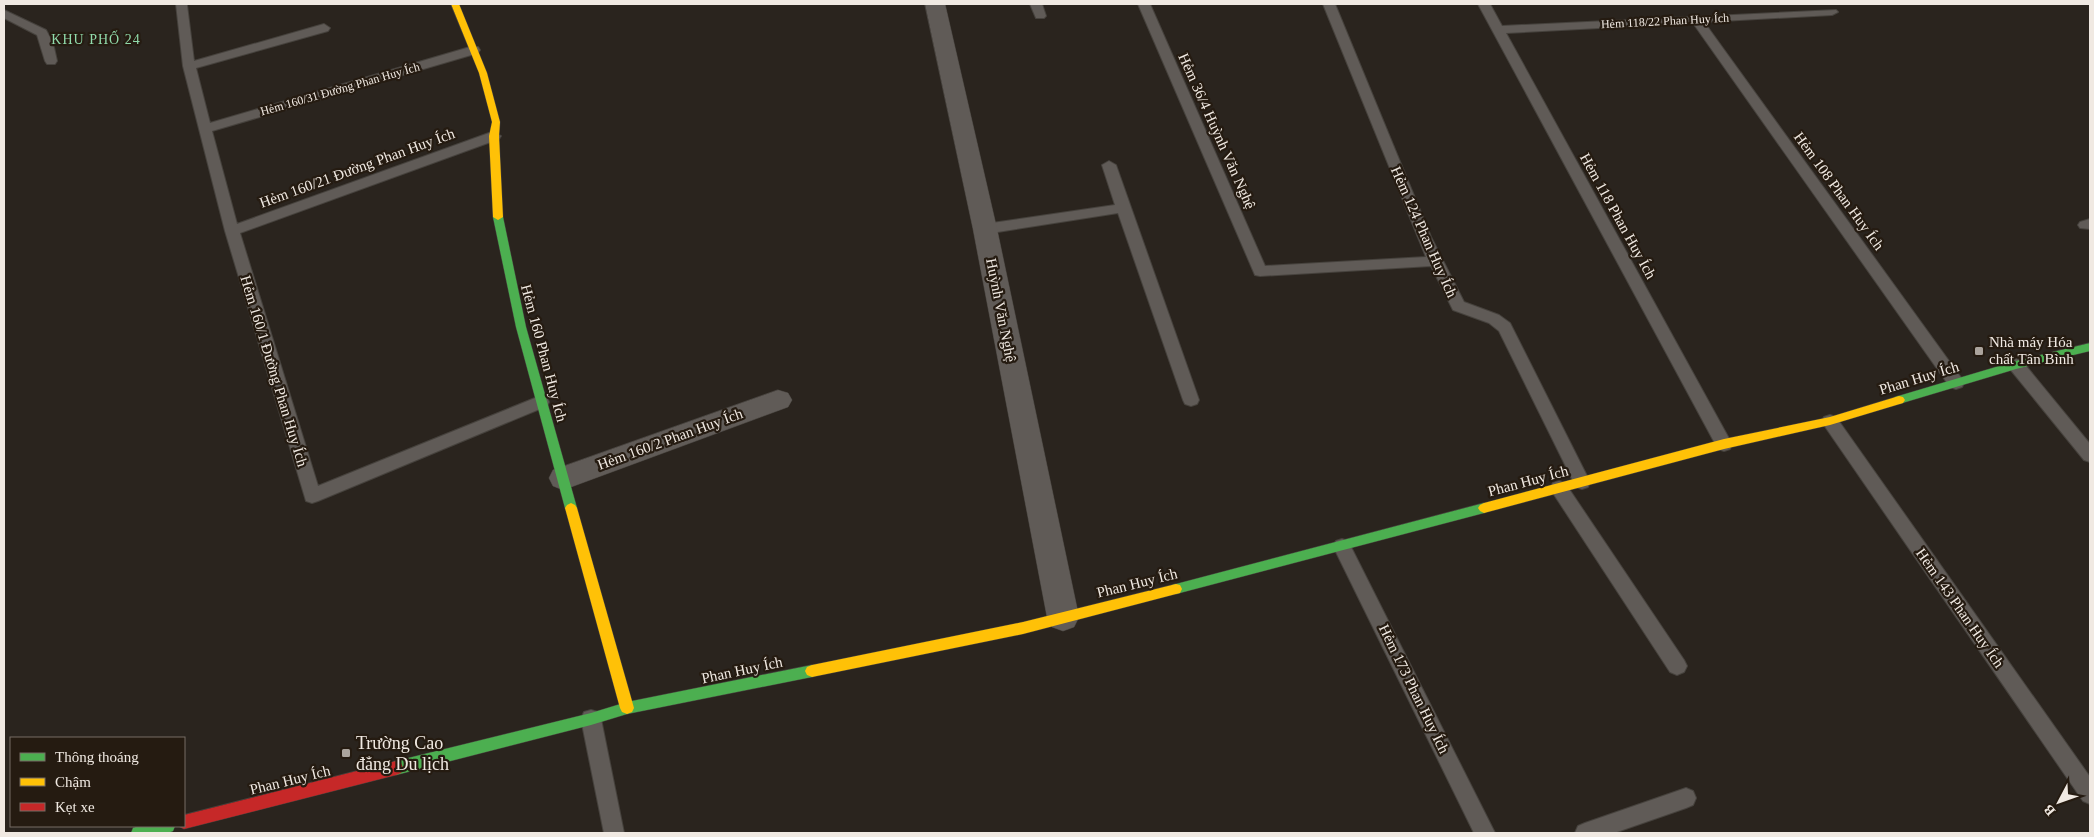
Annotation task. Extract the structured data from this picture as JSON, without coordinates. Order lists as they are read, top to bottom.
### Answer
{
  "streets": {
    "main road": ["Hẻm 160 Phan Huy Ích", "Phan Huy Ích"],
    "street": ["Huỳnh Văn Nghệ", "Hẻm 160/2 Phan Huy Ích"],
    "lane": [
      "Hẻm 118/22 Phan Huy Ích",
      "Hẻm 160/31 Đường Phan Huy Ích",
      "Hẻm 36/4 Huỳnh Văn Nghệ",
      "Hẻm 160/21 Đường Phan Huy Ích",
      "Hẻm 108 Phan Huy Ích",
      "Hẻm 118 Phan Huy Ích",
      "Hẻm 124 Phan Huy Ích",
      "Hẻm 160/1 Đường Phan Huy Ích",
      "Hẻm 143 Phan Huy Ích",
      "Hẻm 173 Phan Huy Ích"
    ]
  },
  "crossings": [
    ["Hẻm 118/22 Phan Huy Ích", "Hẻm 108 Phan Huy Ích"],
    ["Hẻm 118/22 Phan Huy Ích", "Hẻm 118 Phan Huy Ích"],
    ["Hẻm 160/31 Đường Phan Huy Ích", "Hẻm 160 Phan Huy Ích"],
    ["Hẻm 160/31 Đường Phan Huy Ích", "Hẻm 160/1 Đường Phan Huy Ích"],
    ["Hẻm 160/21 Đường Phan Huy Ích", "Hẻm 160 Phan Huy Ích"],
    ["Hẻm 160/21 Đường Phan Huy Ích", "Hẻm 160/1 Đường Phan Huy Ích"],
    ["Hẻm 108 Phan Huy Ích", "Phan Huy Ích"],
    ["Hẻm 118 Phan Huy Ích", "Phan Huy Ích"],
    ["Hẻm 124 Phan Huy Ích", "Phan Huy Ích"],
    ["Huỳnh Văn Nghệ", "Phan Huy Ích"],
    ["Hẻm 160 Phan Huy Ích", "Hẻm 160/1 Đường Phan Huy Ích"],
    ["Hẻm 160 Phan Huy Ích", "Phan Huy Ích"],
    ["Hẻm 160 Phan Huy Ích", "Hẻm 160/2 Phan Huy Ích"],
    ["Phan Huy Ích", "Hẻm 143 Phan Huy Ích"],
    ["Phan Huy Ích", "Hẻm 173 Phan Huy Ích"]
  ],
  "districts": ["KHU PHỐ 24"],
  "places": {
    "transit": ["Nhà máy Hóa chất Tân Bình", "Trường Cao đẳng Du lịch"]
  },
  "legend": ["Thông thoáng", "Chậm", "Kẹt xe"],
  "north": "bottom left"
}
